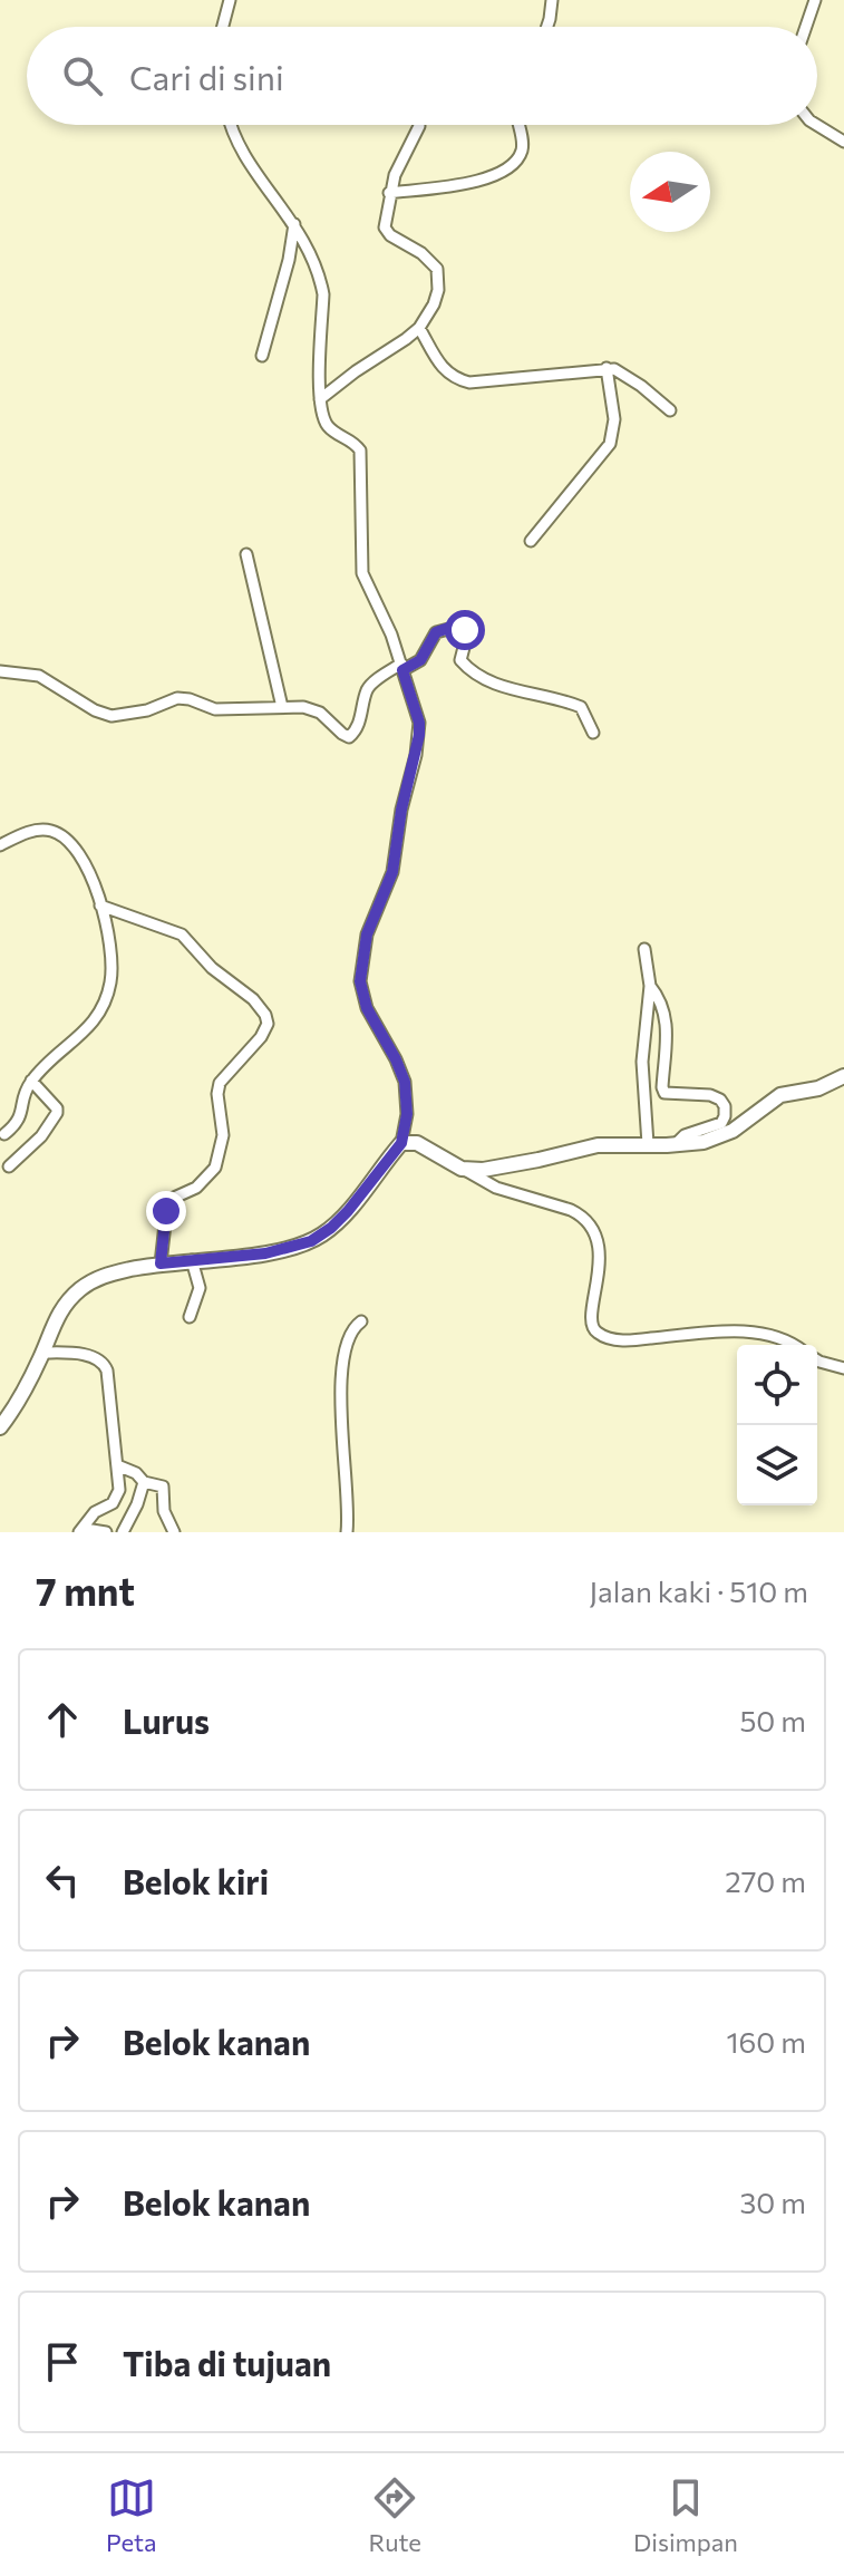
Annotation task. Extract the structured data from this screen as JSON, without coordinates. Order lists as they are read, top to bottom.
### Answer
{
  "north": "left",
  "page": {
    "search": "Cari di sini",
    "heading": ["7 mnt", "Jalan kaki · 510 m"],
    "list": [
      ["Lurus", "50 m"],
      ["Belok kiri", "270 m"],
      ["Belok kanan", "160 m"],
      ["Belok kanan", "30 m"],
      "Tiba di tujuan"
    ],
    "nav": ["Peta", "Rute", "Disimpan"]
  }
}
